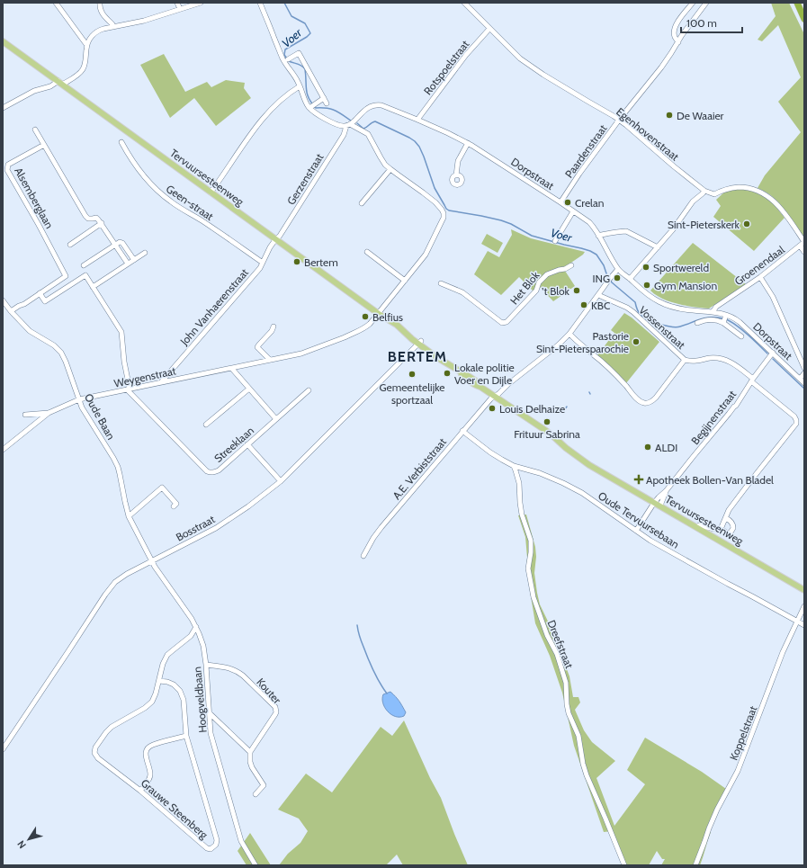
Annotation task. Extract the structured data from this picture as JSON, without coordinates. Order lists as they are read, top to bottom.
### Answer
{
  "streets": {
    "main road": ["Tervuursesteenweg"],
    "street": [
      "Rotspoelstraat",
      "Egenhovenstraat",
      "Paardenstraat",
      "Dorpstraat",
      "Gerzenstraat",
      "Alsemberglaan",
      "Geen-straat",
      "Groenendaal",
      "Het Blok",
      "John Vanhaerenstraat",
      "Vossenstraat",
      "Weygenstraat",
      "Oude Baan",
      "Begijnenstraat",
      "Streeklaan",
      "A.E. Verbiststraat",
      "Oude Tervuursebaan",
      "Bosstraat",
      "Dreefstraat",
      "Kouter",
      "Hoogveldbaan",
      "Koppelstraat",
      "Grauwe Steenberg"
    ]
  },
  "crossings": [
    ["Rotspoelstraat", "Egenhovenstraat"],
    ["Rotspoelstraat", "Dorpstraat"],
    ["Egenhovenstraat", "Paardenstraat"],
    ["Paardenstraat", "Dorpstraat"],
    ["Dorpstraat", "Gerzenstraat"],
    ["Dorpstraat", "Groenendaal"],
    ["Dorpstraat", "Begijnenstraat"],
    ["Dorpstraat", "A.E. Verbiststraat"],
    ["Tervuursesteenweg", "Gerzenstraat"],
    ["Tervuursesteenweg", "John Vanhaerenstraat"],
    ["Tervuursesteenweg", "Weygenstraat"],
    ["Tervuursesteenweg", "Begijnenstraat"],
    ["Tervuursesteenweg", "A.E. Verbiststraat"],
    ["Tervuursesteenweg", "Bosstraat"],
    ["Gerzenstraat", "John Vanhaerenstraat"],
    ["Geen-straat", "John Vanhaerenstraat"],
    ["John Vanhaerenstraat", "Weygenstraat"],
    ["Vossenstraat", "Begijnenstraat"],
    ["Vossenstraat", "A.E. Verbiststraat"],
    ["Weygenstraat", "Oude Baan"],
    ["Weygenstraat", "Streeklaan"],
    ["Oude Baan", "Bosstraat"],
    ["Oude Baan", "Hoogveldbaan"],
    ["Begijnenstraat", "Oude Tervuursebaan"],
    ["A.E. Verbiststraat", "Oude Tervuursebaan"],
    ["Oude Tervuursebaan", "Dreefstraat"],
    ["Oude Tervuursebaan", "Koppelstraat"],
    ["Bosstraat", "Hoogveldbaan"],
    ["Kouter", "Hoogveldbaan"],
    ["Hoogveldbaan", "Grauwe Steenberg"]
  ],
  "districts": ["BERTEM"],
  "water": ["Voer"],
  "places": {
    "other": [
      "De Waaier",
      "Crelan",
      "Sint-Pieterskerk",
      "Bertem",
      "Sportwereld",
      "ING",
      "Gym Mansion",
      "'t Blok",
      "KBC",
      "Belfius",
      "Pastorie Sint-Pietersparochie",
      "Lokale politie Voer en Dijle",
      "Gemeentelijke sportzaal",
      "Louis Delhaize",
      "Frituur Sabrina",
      "ALDI"
    ],
    "health": ["Apotheek Bollen-Van Bladel"]
  },
  "scale_bar": "100 m",
  "north": "bottom left"
}
